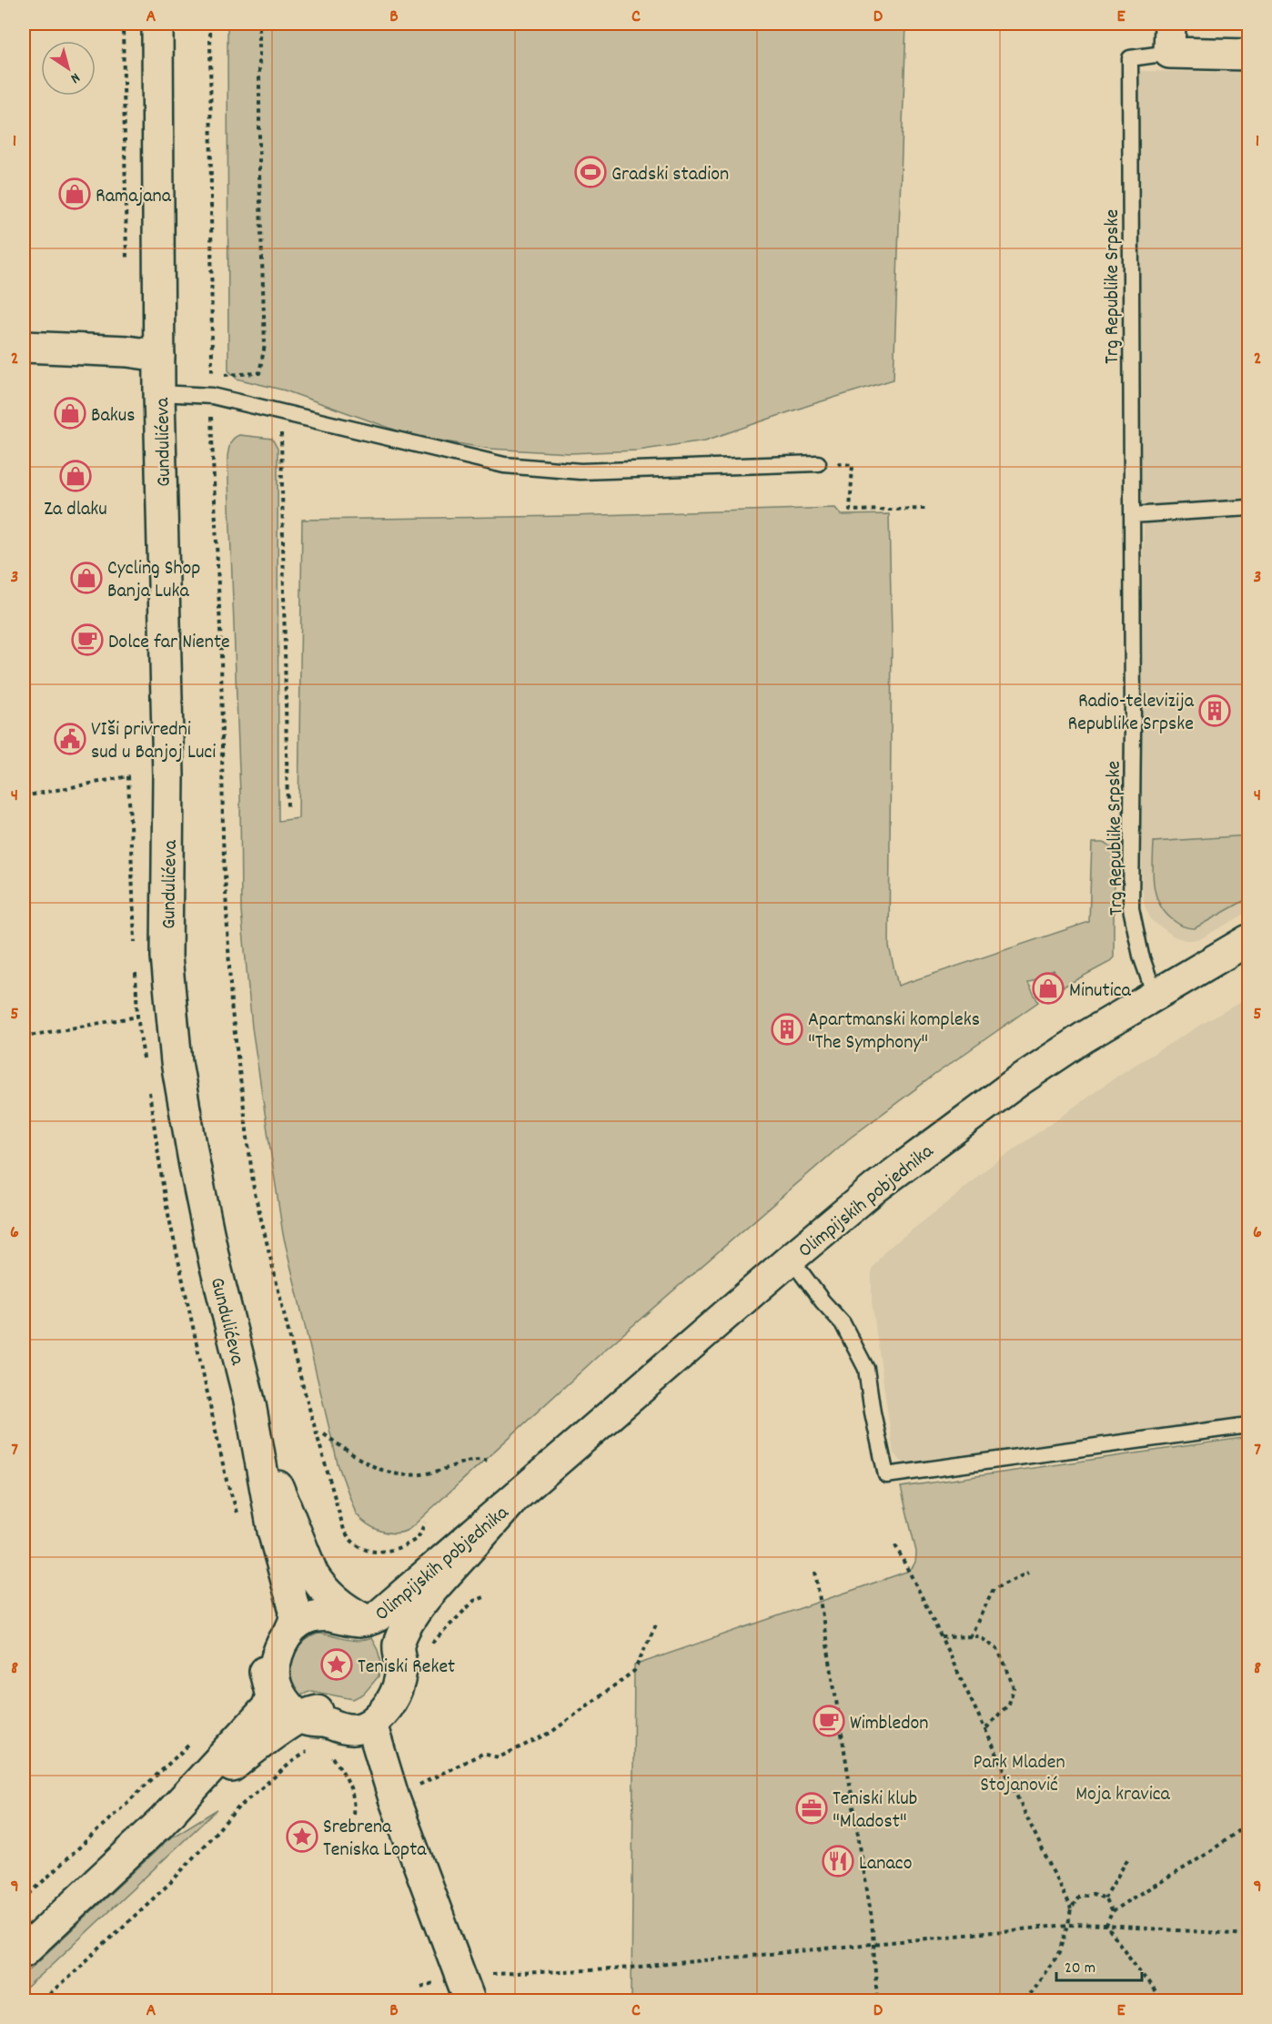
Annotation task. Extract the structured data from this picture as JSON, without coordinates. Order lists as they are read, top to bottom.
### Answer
{
  "streets": {
    "street": ["Gundulićeva", "Olimpijskih pobjednika"],
    "lane": ["Trg Republike Srpske"]
  },
  "crossings": [
    ["Trg Republike Srpske", "Olimpijskih pobjednika"],
    ["Gundulićeva", "Olimpijskih pobjednika"]
  ],
  "parks": ["Park Mladen Stojanović", "Moja kravica"],
  "places": {
    "sports": ["Gradski stadion"],
    "shop": [
      "Ramajana",
      "Bakus",
      "Za dlaku",
      "Cycling Shop Banja Luka",
      "Minutica"
    ],
    "cafe": ["Dolce far Niente", "Wimbledon"],
    "building": ["Radio-televizija Republike Srpske", "Apartmanski kompleks \"The Symphony\""],
    "public building": ["VIši privredni sud u Banjoj Luci"],
    "place": ["Teniski Reket", "Srebrena Teniska Lopta"],
    "office": ["Teniski klub \"Mladost\""],
    "restaurant": ["Lanaco"]
  },
  "scale_bar": "20 m",
  "north": "bottom right",
  "grid": {
    "columns": [
      "A",
      "B",
      "C",
      "D",
      "E"
    ],
    "rows": [
      "1",
      "2",
      "3",
      "4",
      "5",
      "6",
      "7",
      "8",
      "9"
    ]
  }
}
